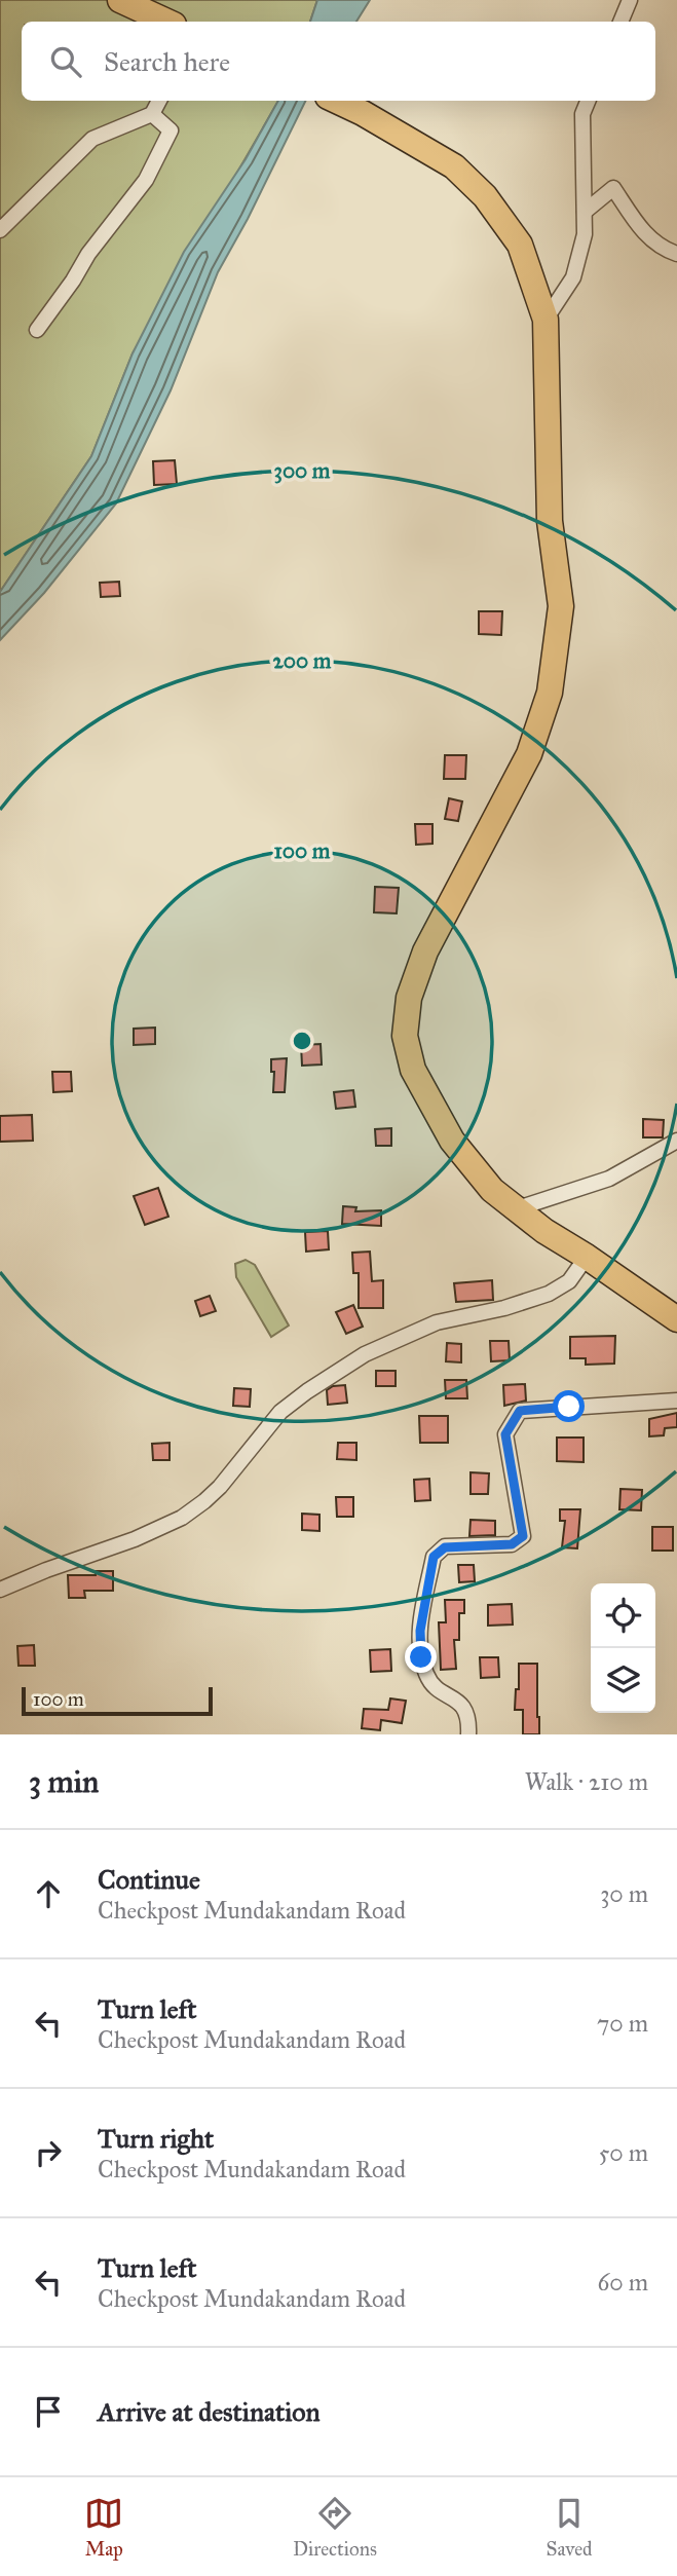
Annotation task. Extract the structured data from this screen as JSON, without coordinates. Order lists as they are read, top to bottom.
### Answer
{
  "scale_bar": "100 m",
  "page": {
    "search": "Search here",
    "scale": "100 m",
    "heading": ["3 min", "Walk · 210 m"],
    "list": [
      ["Continue", "Checkpost Mundakandam Road", "30 m"],
      ["Turn left", "Checkpost Mundakandam Road", "70 m"],
      ["Turn right", "Checkpost Mundakandam Road", "50 m"],
      ["Turn left", "Checkpost Mundakandam Road", "60 m"],
      "Arrive at destination"
    ],
    "nav": ["Map", "Directions", "Saved"]
  },
  "rings": ["300 m", "200 m", "100 m"]
}
